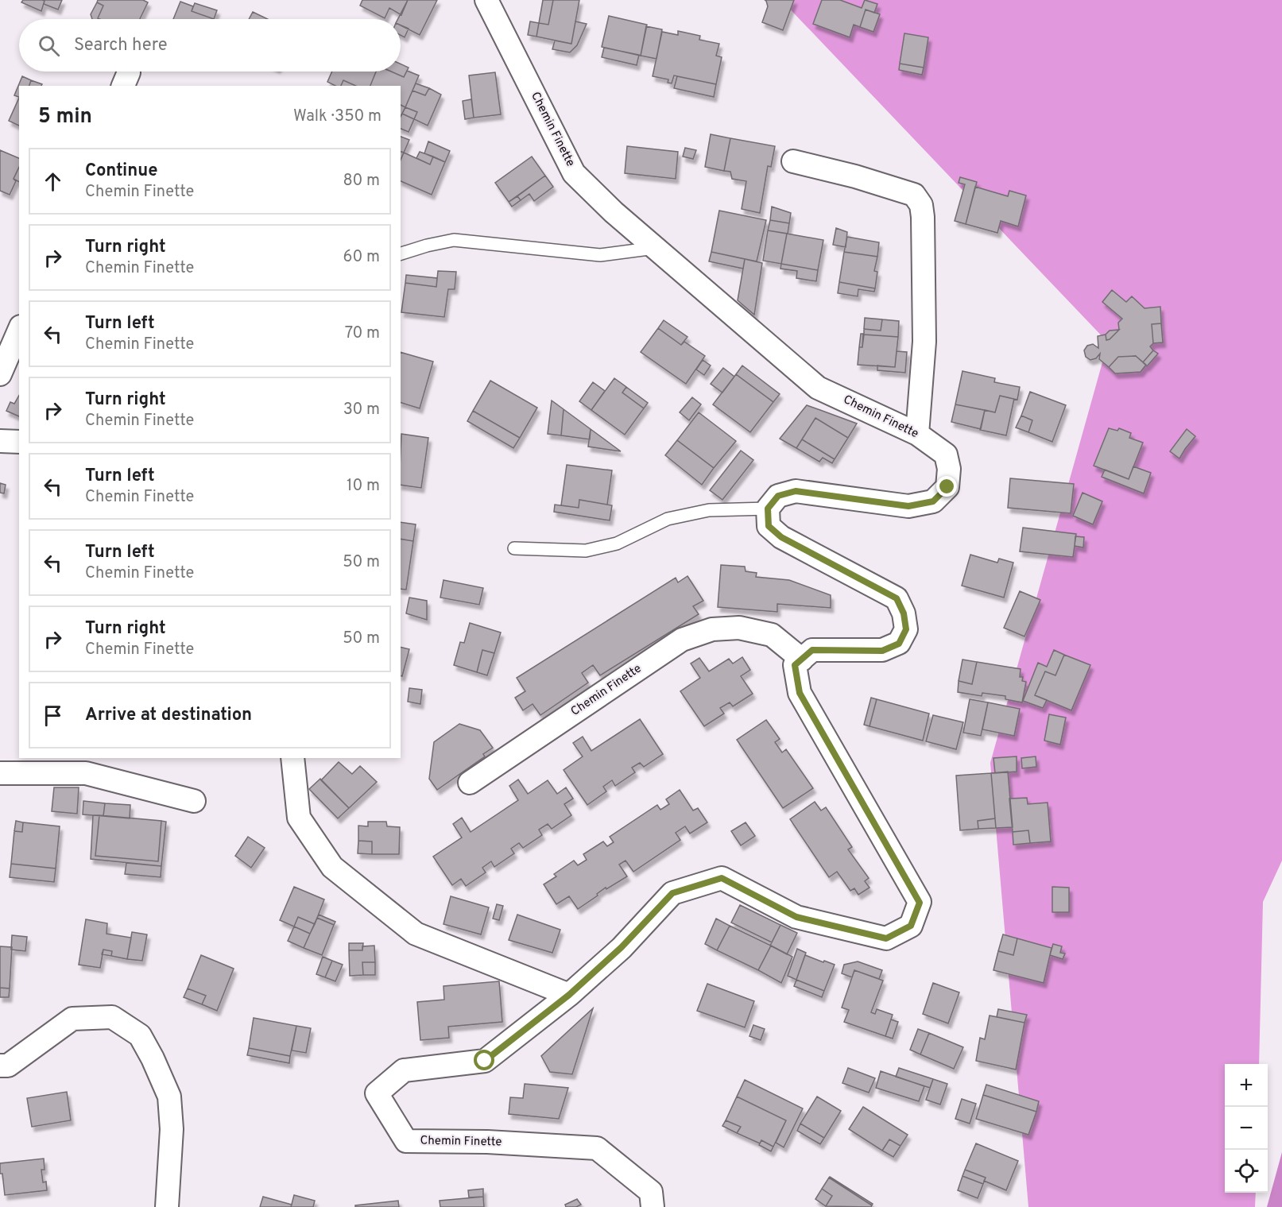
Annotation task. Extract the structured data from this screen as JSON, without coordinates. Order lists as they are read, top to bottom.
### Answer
{
  "streets": {
    "street": ["Chemin Finette"]
  },
  "page": {
    "search": "Search here",
    "heading": ["5 min", "Walk · 350 m"],
    "list": [
      ["Continue", "Chemin Finette", "80 m"],
      ["Turn right", "Chemin Finette", "60 m"],
      ["Turn left", "Chemin Finette", "70 m"],
      ["Turn right", "Chemin Finette", "30 m"],
      ["Turn left", "Chemin Finette", "10 m"],
      ["Turn left", "Chemin Finette", "50 m"],
      ["Turn right", "Chemin Finette", "50 m"],
      "Arrive at destination"
    ],
    "map_buttons": ["+", "−"]
  }
}
